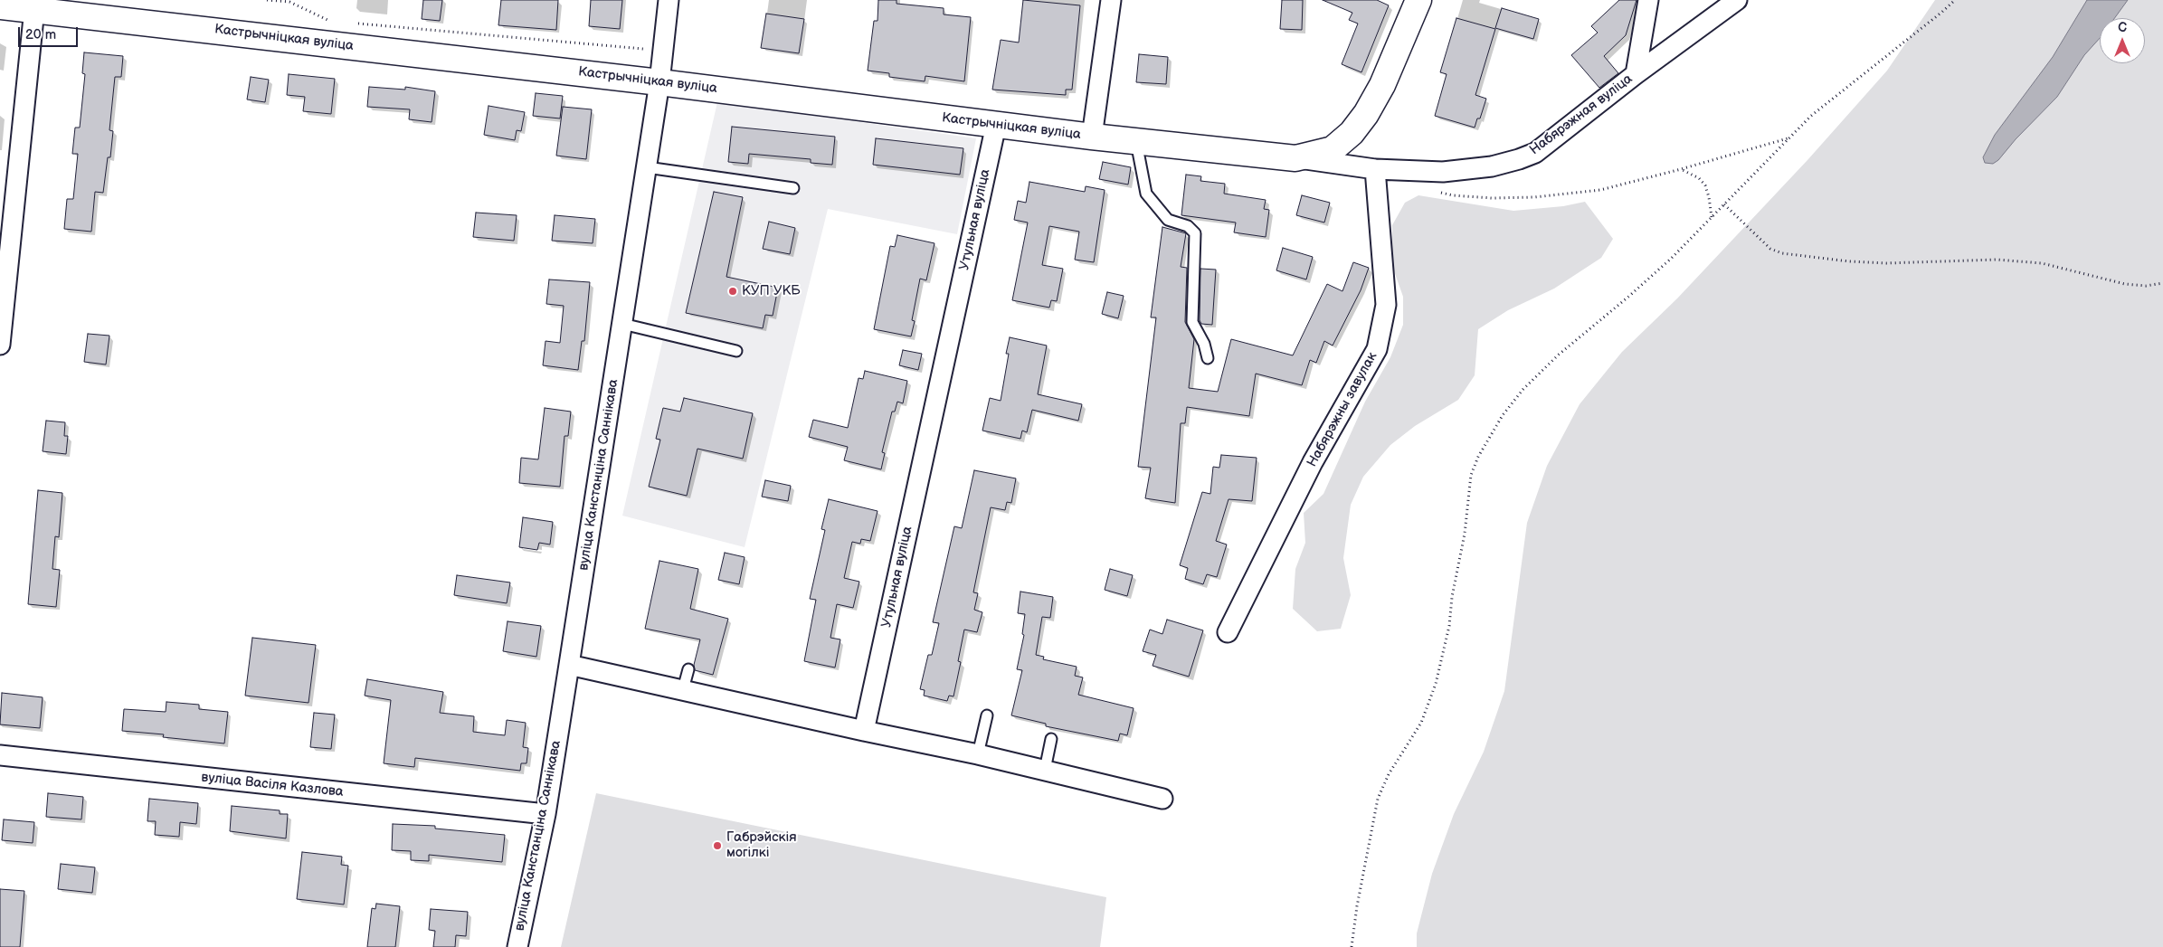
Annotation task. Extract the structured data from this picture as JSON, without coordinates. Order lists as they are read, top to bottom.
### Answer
{
  "streets": {
    "main road": ["Кастрычніцкая вуліца"],
    "street": [
      "Набярэжная вуліца",
      "Утульная вуліца",
      "Набярэжны завулак",
      "вуліца Канстанціна Саннікава",
      "вуліца Васіля Казлова"
    ]
  },
  "crossings": [
    ["Кастрычніцкая вуліца", "Набярэжная вуліца"],
    ["Кастрычніцкая вуліца", "Утульная вуліца"],
    ["Кастрычніцкая вуліца", "вуліца Канстанціна Саннікава"],
    ["Набярэжная вуліца", "Набярэжны завулак"],
    ["вуліца Канстанціна Саннікава", "вуліца Васіля Казлова"]
  ],
  "places": ["КУП УКБ", "Габрэйскія могілкі"],
  "scale_bar": "20 m",
  "north": "top"
}
